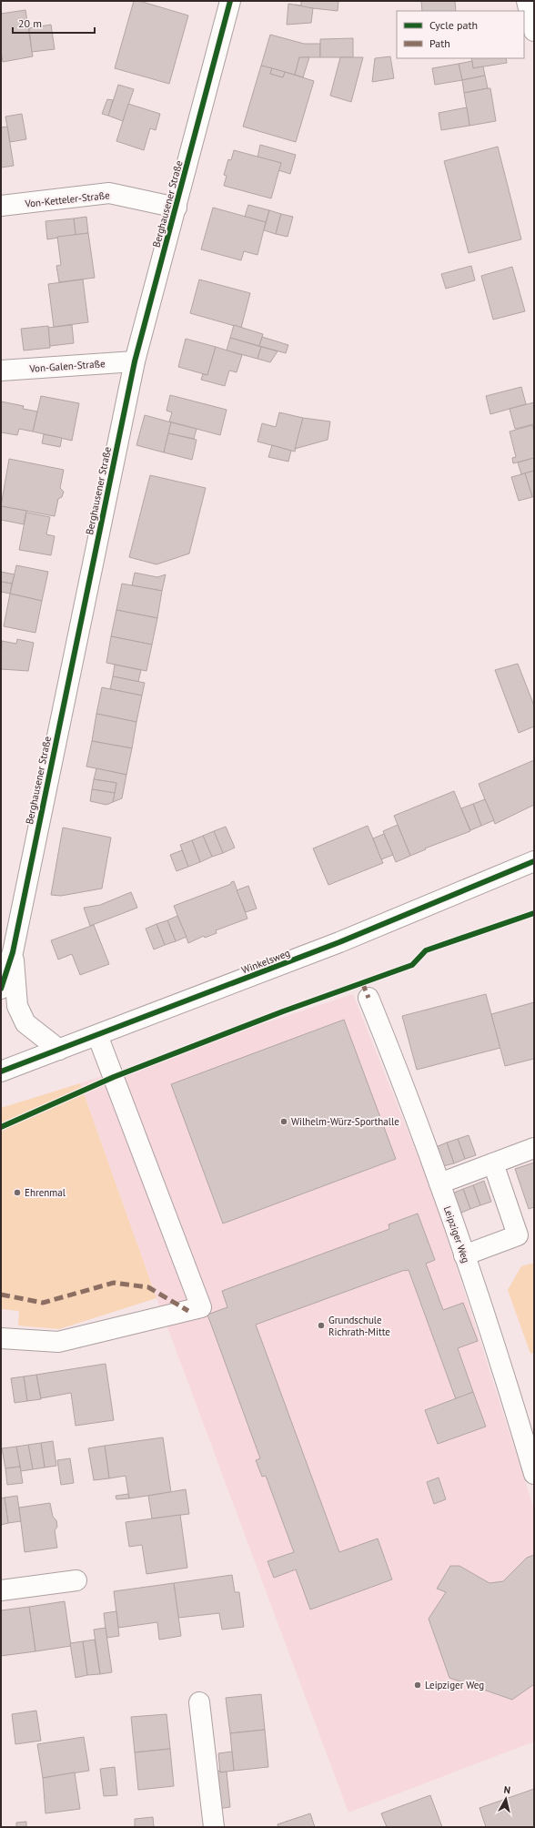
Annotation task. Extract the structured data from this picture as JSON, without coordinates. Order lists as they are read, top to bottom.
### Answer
{
  "streets": {
    "street": [
      "Von-Ketteler-Straße",
      "Berghausener Straße",
      "Von-Galen-Straße",
      "Winkelsweg",
      "Leipziger Weg"
    ]
  },
  "crossings": [
    ["Von-Ketteler-Straße", "Berghausener Straße"],
    ["Berghausener Straße", "Von-Galen-Straße"],
    ["Berghausener Straße", "Winkelsweg"]
  ],
  "places": [
    "Wilhelm-Würz-Sporthalle",
    "Ehrenmal",
    "Grundschule Richrath-Mitte",
    "Leipziger Weg"
  ],
  "legend": ["Cycle path", "Path"],
  "scale_bar": "20 m",
  "north": "top"
}
